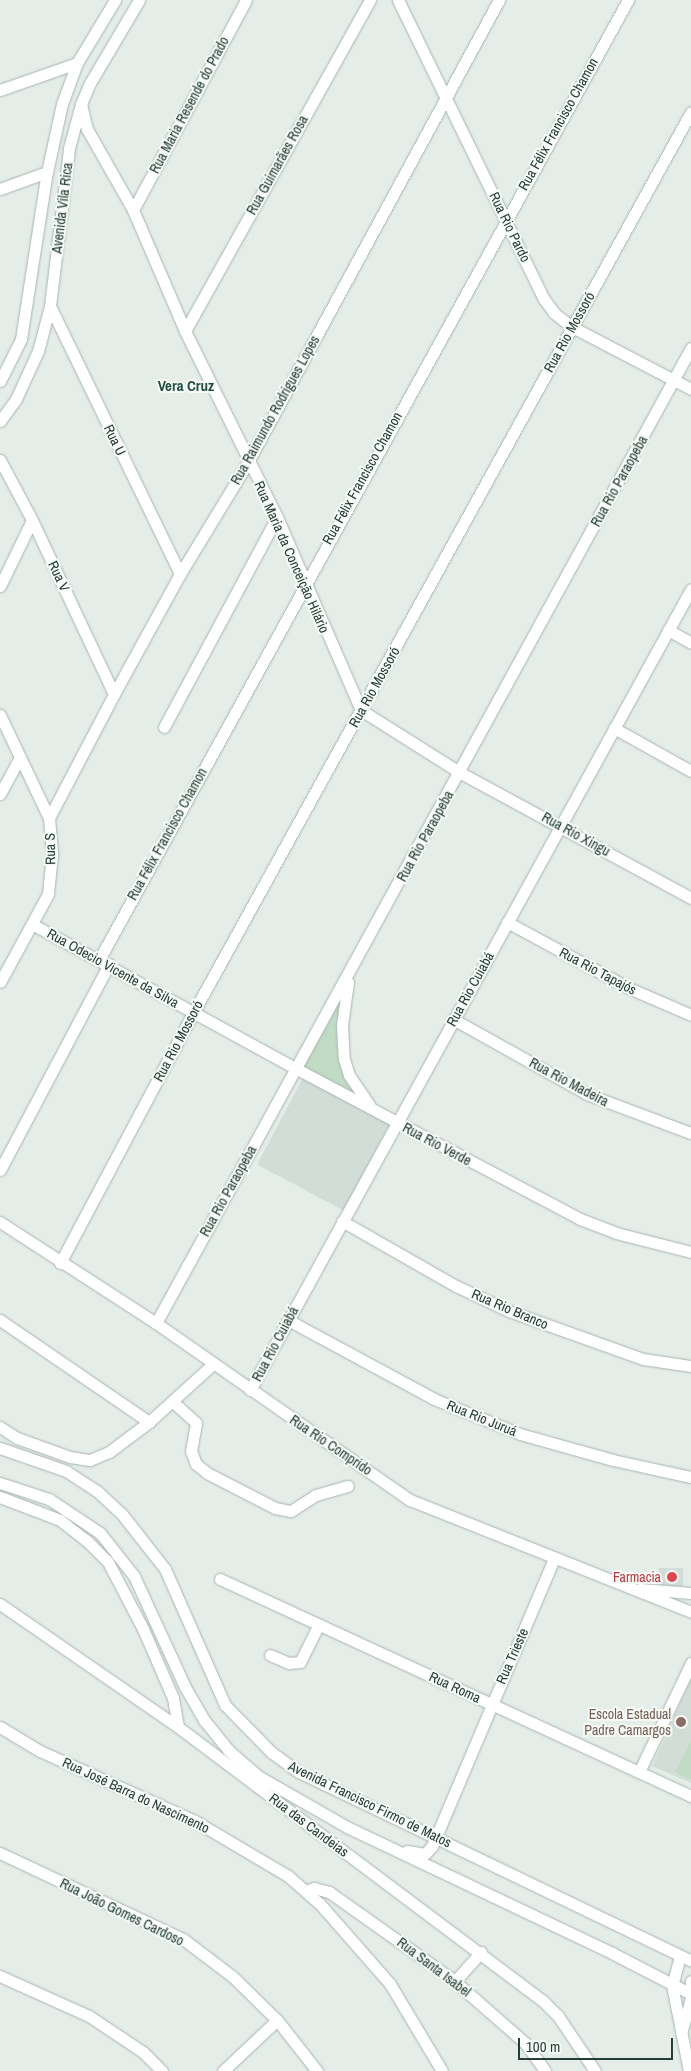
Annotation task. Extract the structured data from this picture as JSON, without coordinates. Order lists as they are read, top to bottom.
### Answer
{
  "streets": {
    "street": [
      "Rua Maria Resende do Prado",
      "Rua Félix Francisco Chamon",
      "Rua Guimarães Rosa",
      "Avenida Vila Rica",
      "Rua Rio Pardo",
      "Rua Rio Mossoró",
      "Rua Raimundo Rodrigues Lopes",
      "Rua U",
      "Rua Rio Paraopeba",
      "Rua Maria da Conceição Hilário",
      "Rua V",
      "Rua Rio Xingu",
      "Rua S",
      "Rua Odecio Vicente da Silva",
      "Rua Rio Tapajós",
      "Rua Rio Cuiabá",
      "Rua Rio Madeira",
      "Rua Rio Verde",
      "Rua Rio Branco",
      "Rua Rio Juruá",
      "Rua Rio Comprido",
      "Rua Trieste",
      "Rua Roma",
      "Rua José Barra do Nascimento",
      "Avenida Francisco Firmo de Matos",
      "Rua das Candeias",
      "Rua João Gomes Cardoso",
      "Rua Santa Isabel"
    ]
  },
  "crossings": [
    ["Rua Maria Resende do Prado", "Rua Maria da Conceição Hilário"],
    ["Rua Félix Francisco Chamon", "Rua Rio Pardo"],
    ["Rua Félix Francisco Chamon", "Rua Maria da Conceição Hilário"],
    ["Rua Félix Francisco Chamon", "Rua Odecio Vicente da Silva"],
    ["Rua Guimarães Rosa", "Rua Maria da Conceição Hilário"],
    ["Avenida Vila Rica", "Rua U"],
    ["Avenida Vila Rica", "Rua Maria da Conceição Hilário"],
    ["Rua Rio Pardo", "Rua Rio Mossoró"],
    ["Rua Rio Pardo", "Rua Raimundo Rodrigues Lopes"],
    ["Rua Rio Pardo", "Rua Rio Paraopeba"],
    ["Rua Rio Mossoró", "Rua Maria da Conceição Hilário"],
    ["Rua Rio Mossoró", "Rua Odecio Vicente da Silva"],
    ["Rua Rio Mossoró", "Rua Rio Verde"],
    ["Rua Rio Mossoró", "Rua Rio Comprido"],
    ["Rua Raimundo Rodrigues Lopes", "Rua U"],
    ["Rua Raimundo Rodrigues Lopes", "Rua Maria da Conceição Hilário"],
    ["Rua Raimundo Rodrigues Lopes", "Rua V"],
    ["Rua Raimundo Rodrigues Lopes", "Rua S"],
    ["Rua Rio Paraopeba", "Rua Rio Xingu"],
    ["Rua Rio Paraopeba", "Rua Rio Verde"],
    ["Rua Rio Paraopeba", "Rua Rio Comprido"],
    ["Rua Rio Xingu", "Rua Rio Cuiabá"],
    ["Rua S", "Rua Odecio Vicente da Silva"],
    ["Rua Odecio Vicente da Silva", "Rua Rio Verde"],
    ["Rua Rio Tapajós", "Rua Rio Cuiabá"],
    ["Rua Rio Cuiabá", "Rua Rio Madeira"],
    ["Rua Rio Cuiabá", "Rua Rio Verde"],
    ["Rua Rio Cuiabá", "Rua Rio Branco"],
    ["Rua Rio Cuiabá", "Rua Rio Juruá"],
    ["Rua Rio Cuiabá", "Rua Rio Comprido"],
    ["Rua Rio Comprido", "Rua Trieste"],
    ["Rua Trieste", "Rua Roma"],
    ["Rua Trieste", "Avenida Francisco Firmo de Matos"],
    ["Rua José Barra do Nascimento", "Rua Santa Isabel"]
  ],
  "districts": ["Vera Cruz"],
  "places": ["Farmacia", "Escola Estadual Padre Camargos"],
  "scale_bar": "100 m"
}
